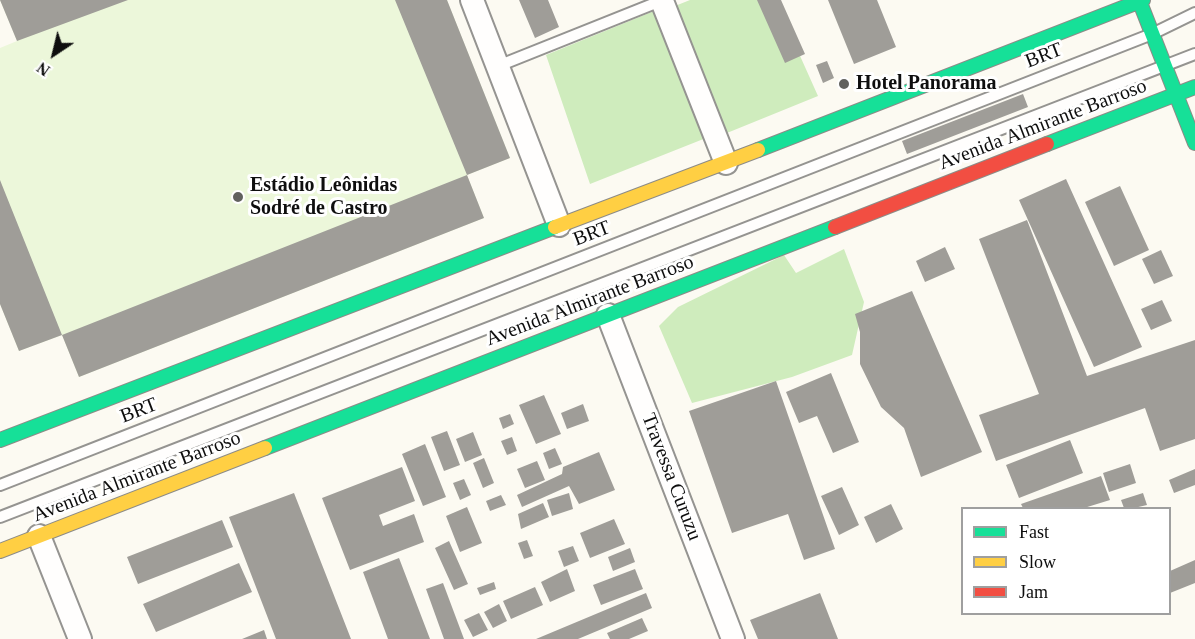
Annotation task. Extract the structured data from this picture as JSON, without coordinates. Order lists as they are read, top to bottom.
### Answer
{
  "streets": {
    "main road": ["Avenida Almirante Barroso"],
    "street": ["Travessa Curuzu"],
    "lane": ["BRT"]
  },
  "crossings": [
    ["Avenida Almirante Barroso", "Travessa Curuzu"]
  ],
  "places": ["Hotel Panorama", "Estádio Leônidas Sodré de Castro"],
  "legend": ["Fast", "Slow", "Jam"],
  "north": "bottom left"
}
